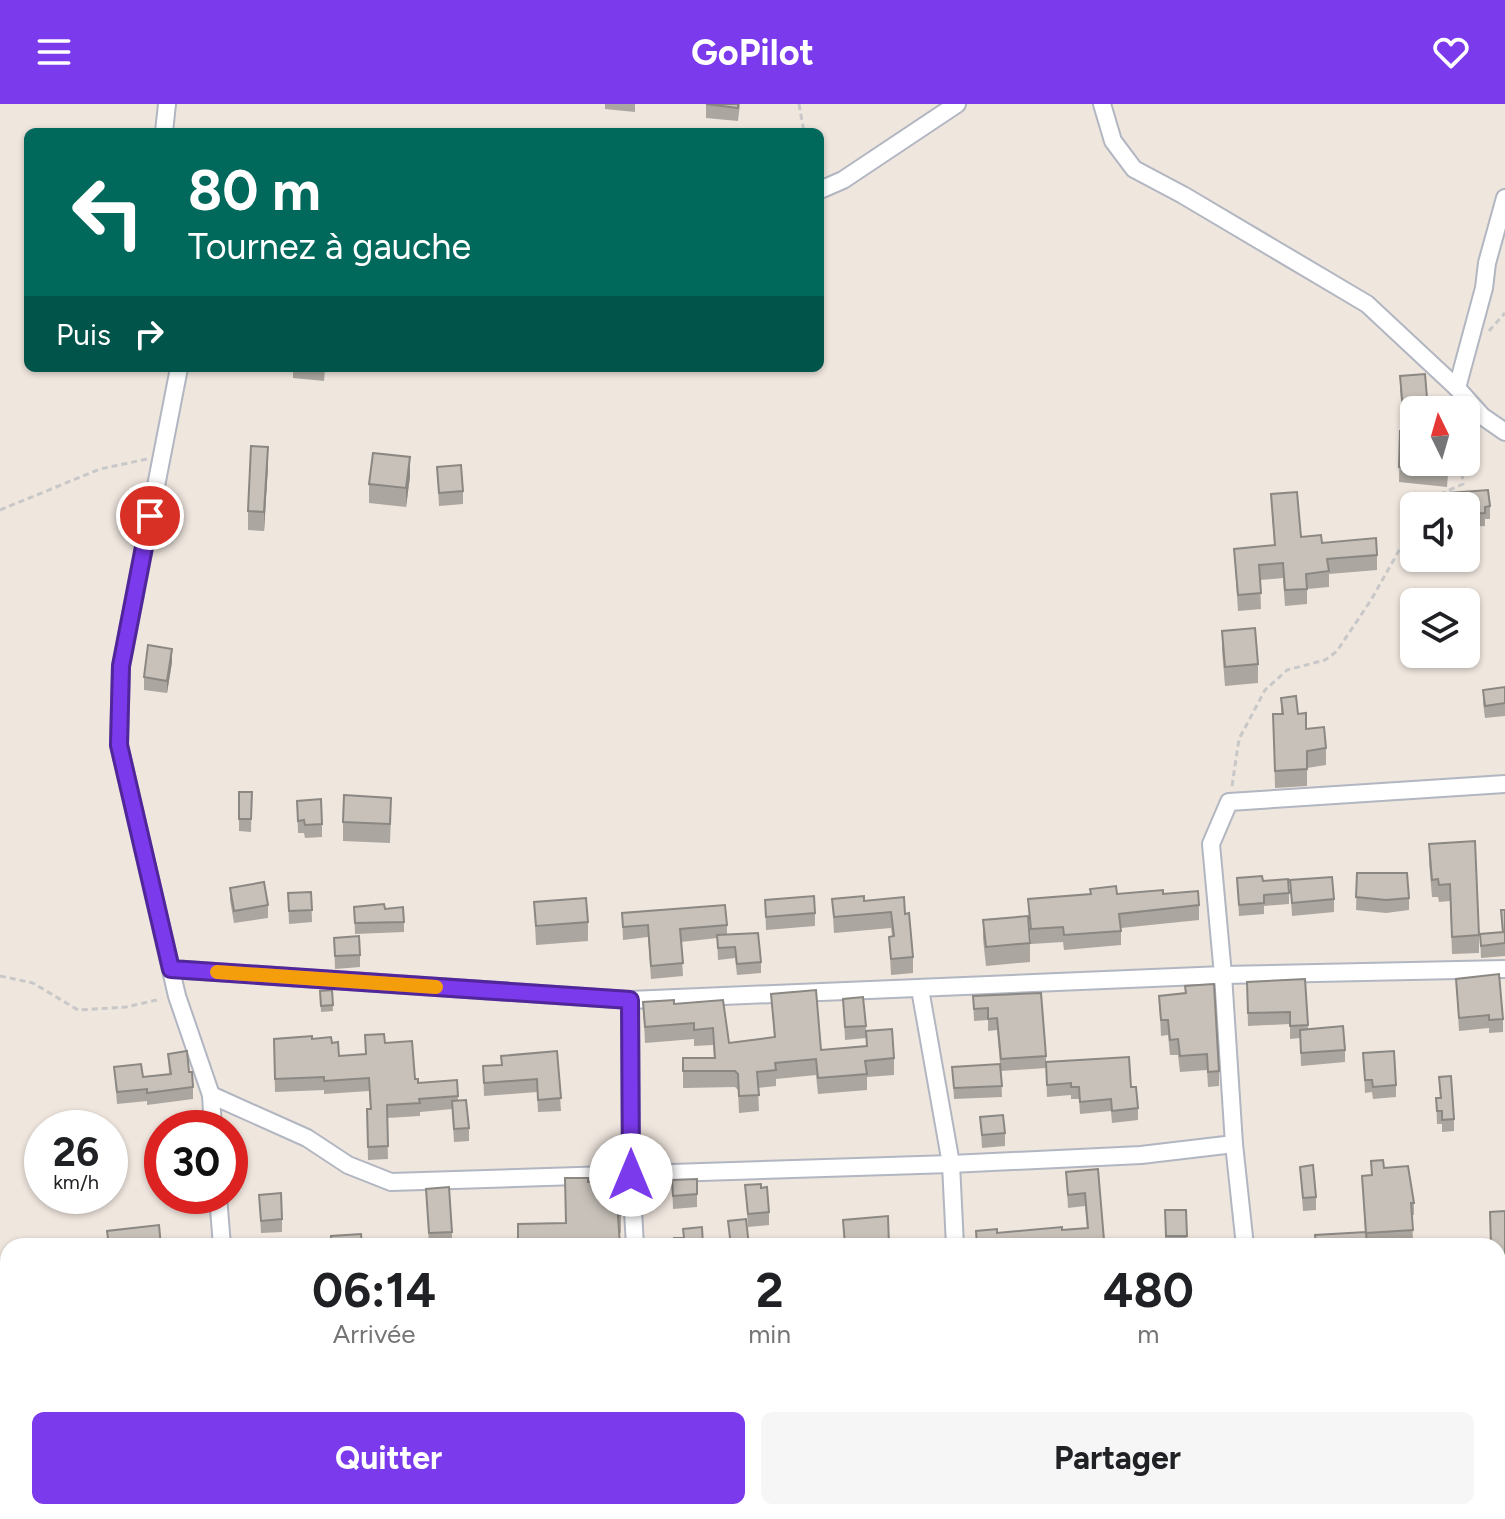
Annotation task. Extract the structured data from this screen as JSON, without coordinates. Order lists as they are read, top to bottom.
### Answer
{
  "north": "top",
  "page": {
    "header": "GoPilot",
    "turn": ["80 m", "Tournez à gauche"],
    "then": "Puis",
    "speed": "26 km/h",
    "limit": "30",
    "eta": [
      "06:14",
      "Arrivée",
      "2",
      "min",
      "480",
      "m"
    ],
    "buttons": ["Quitter", "Partager"]
  }
}
